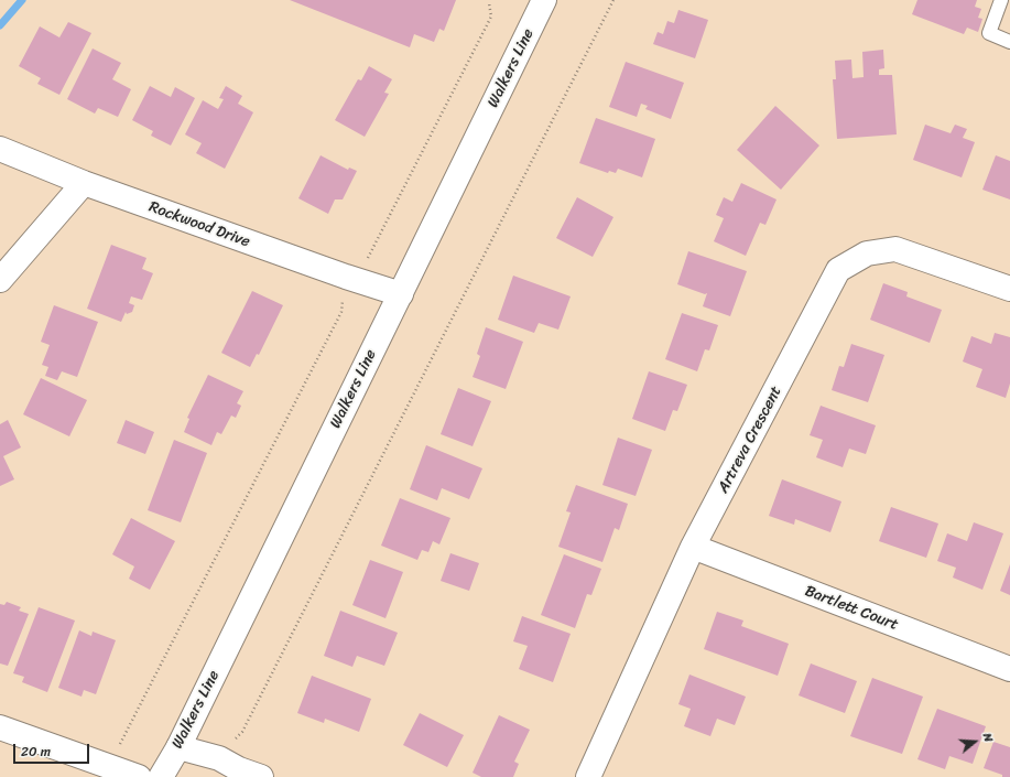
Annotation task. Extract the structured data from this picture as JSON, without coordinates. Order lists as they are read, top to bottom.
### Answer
{
  "streets": {
    "street": [
      "Walkers Line",
      "Rockwood Drive",
      "Artreva Crescent",
      "Bartlett Court"
    ]
  },
  "crossings": [
    ["Walkers Line", "Rockwood Drive"],
    ["Artreva Crescent", "Bartlett Court"]
  ],
  "scale_bar": "20 m",
  "north": "right"
}
